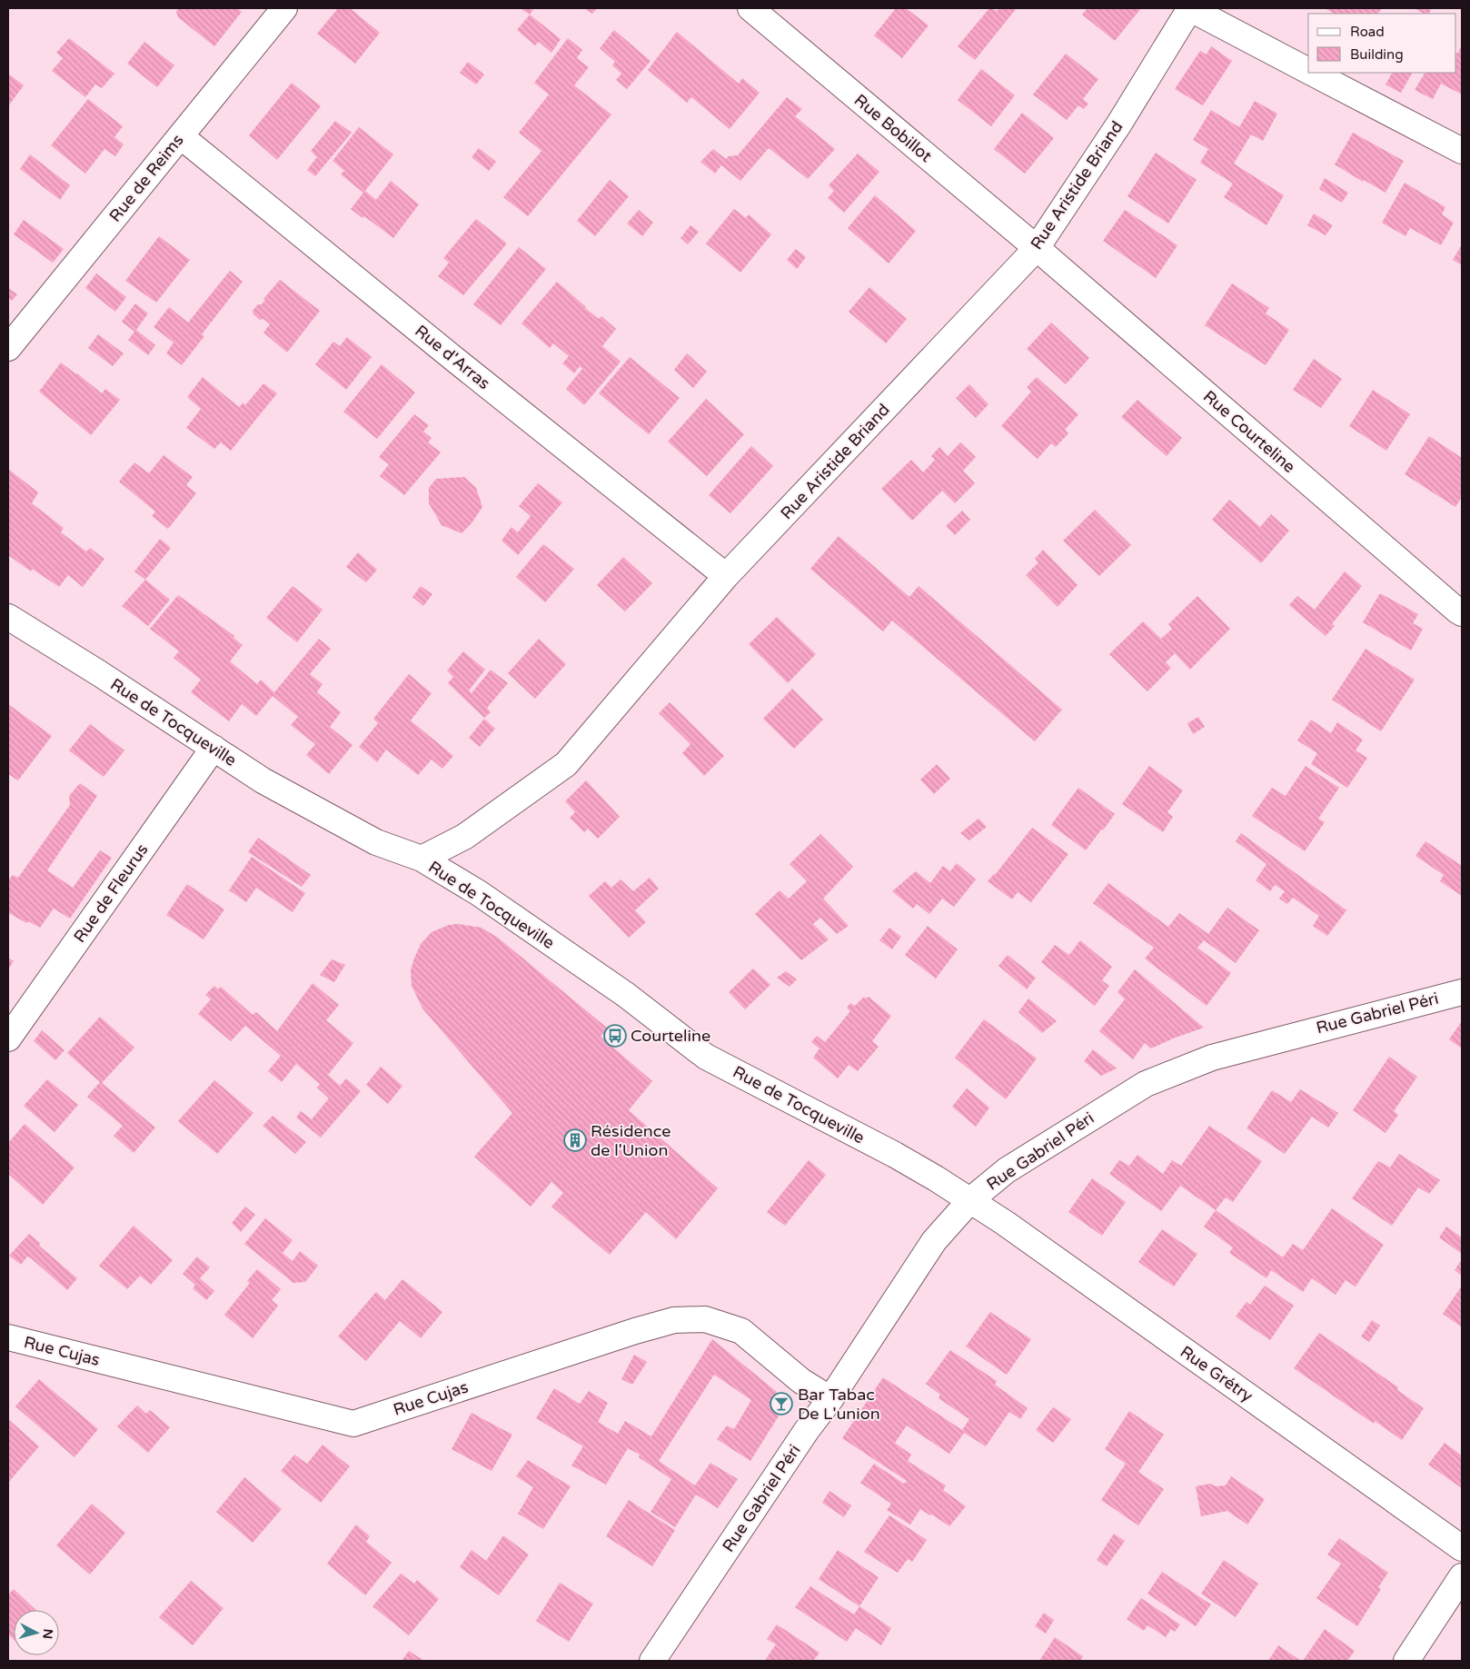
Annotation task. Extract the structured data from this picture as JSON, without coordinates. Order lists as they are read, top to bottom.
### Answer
{
  "streets": {
    "street": [
      "Rue Bobillot",
      "Rue de Reims",
      "Rue Aristide Briand",
      "Rue d'Arras",
      "Rue Courteline",
      "Rue de Tocqueville",
      "Rue de Fleurus",
      "Rue Gabriel Péri",
      "Rue Cujas",
      "Rue Grétry"
    ]
  },
  "crossings": [
    ["Rue Bobillot", "Rue Aristide Briand"],
    ["Rue Bobillot", "Rue Courteline"],
    ["Rue de Reims", "Rue d'Arras"],
    ["Rue Aristide Briand", "Rue d'Arras"],
    ["Rue Aristide Briand", "Rue Courteline"],
    ["Rue Aristide Briand", "Rue de Tocqueville"],
    ["Rue de Tocqueville", "Rue de Fleurus"],
    ["Rue de Tocqueville", "Rue Gabriel Péri"],
    ["Rue de Tocqueville", "Rue Grétry"],
    ["Rue Gabriel Péri", "Rue Cujas"],
    ["Rue Gabriel Péri", "Rue Grétry"]
  ],
  "places": {
    "bus stop": ["Courteline"],
    "building": ["Résidence de l'Union"],
    "bar": ["Bar Tabac De L'union"]
  },
  "legend": ["Road", "Building"],
  "north": "right"
}
